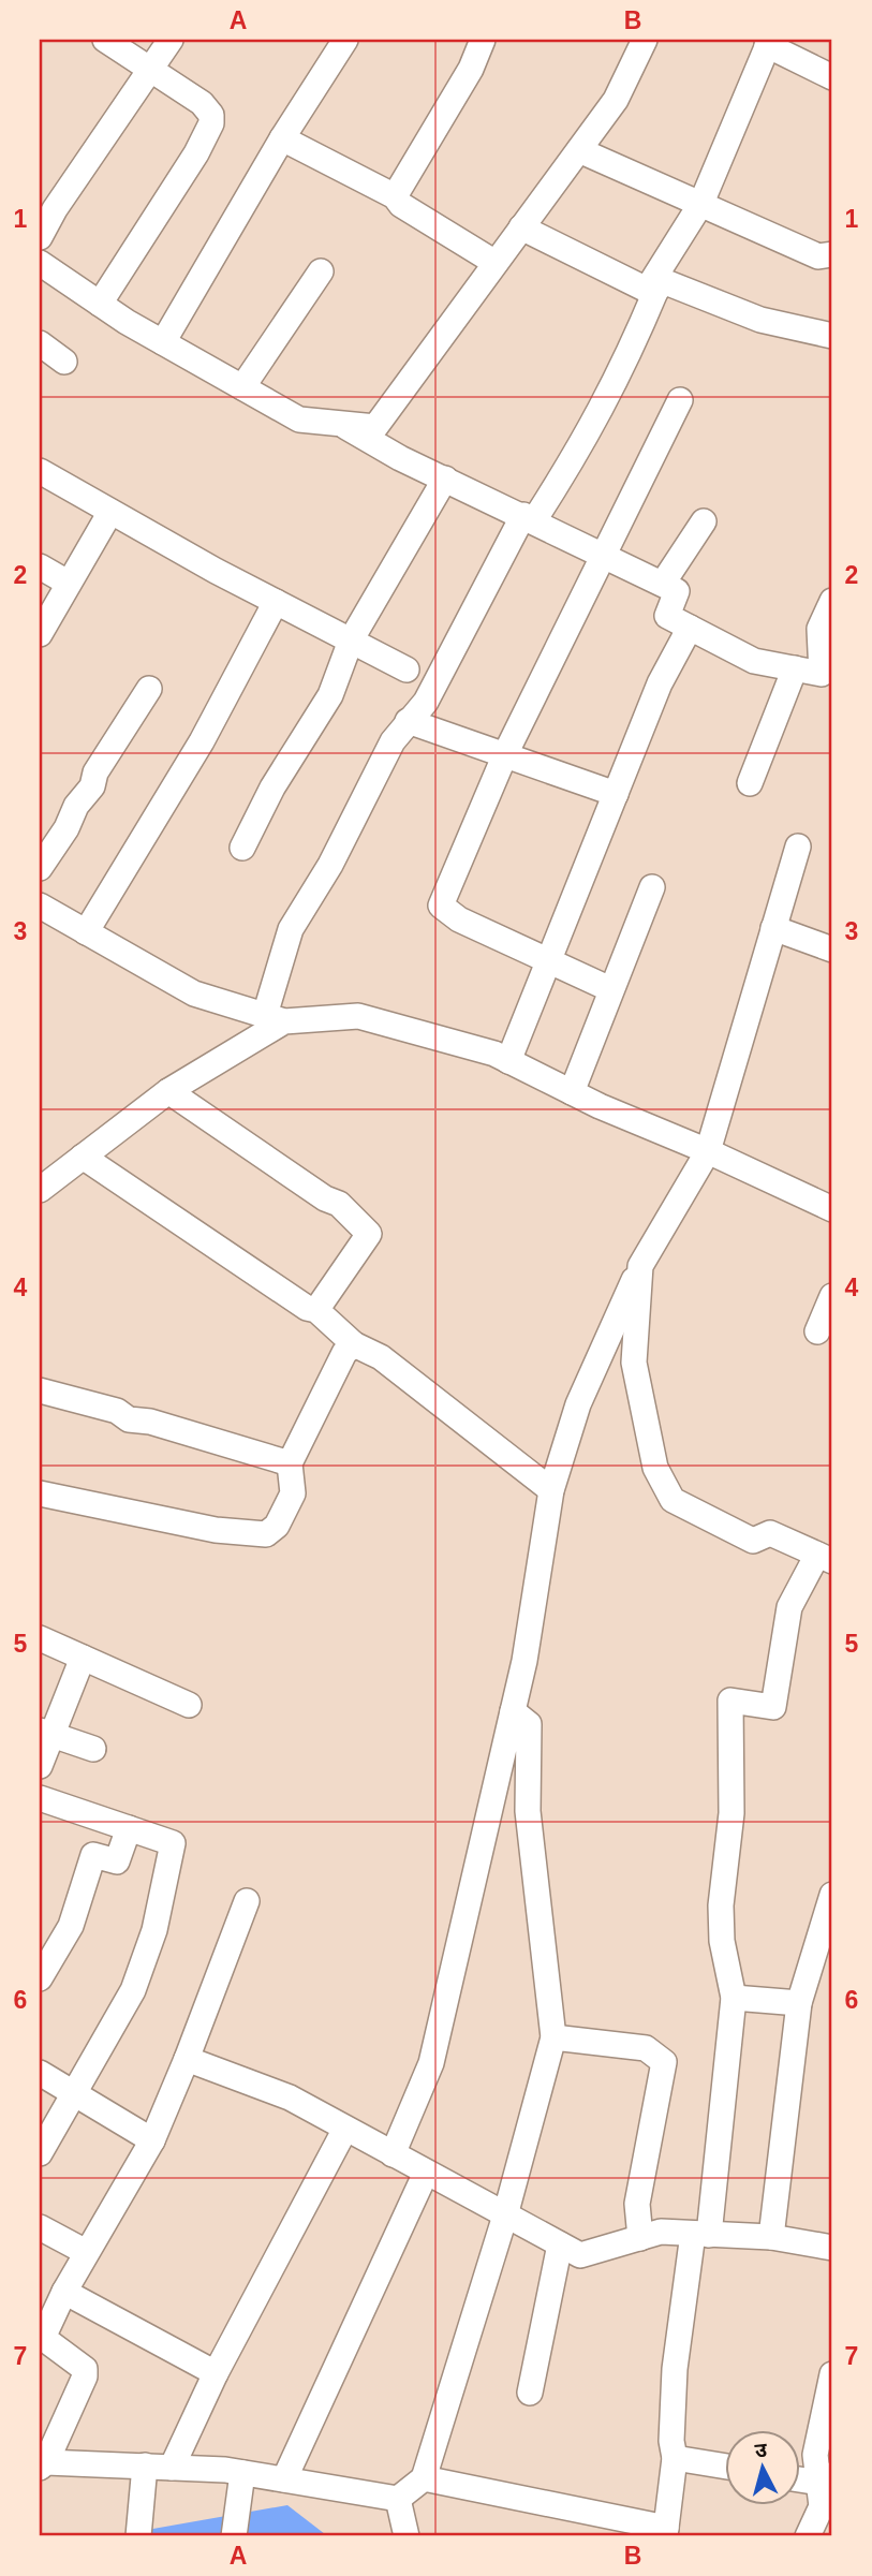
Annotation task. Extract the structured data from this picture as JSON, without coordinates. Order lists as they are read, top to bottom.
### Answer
{
  "north": "top",
  "grid": {
    "columns": ["A", "B"],
    "rows": [
      "1",
      "2",
      "3",
      "4",
      "5",
      "6",
      "7"
    ]
  }
}
